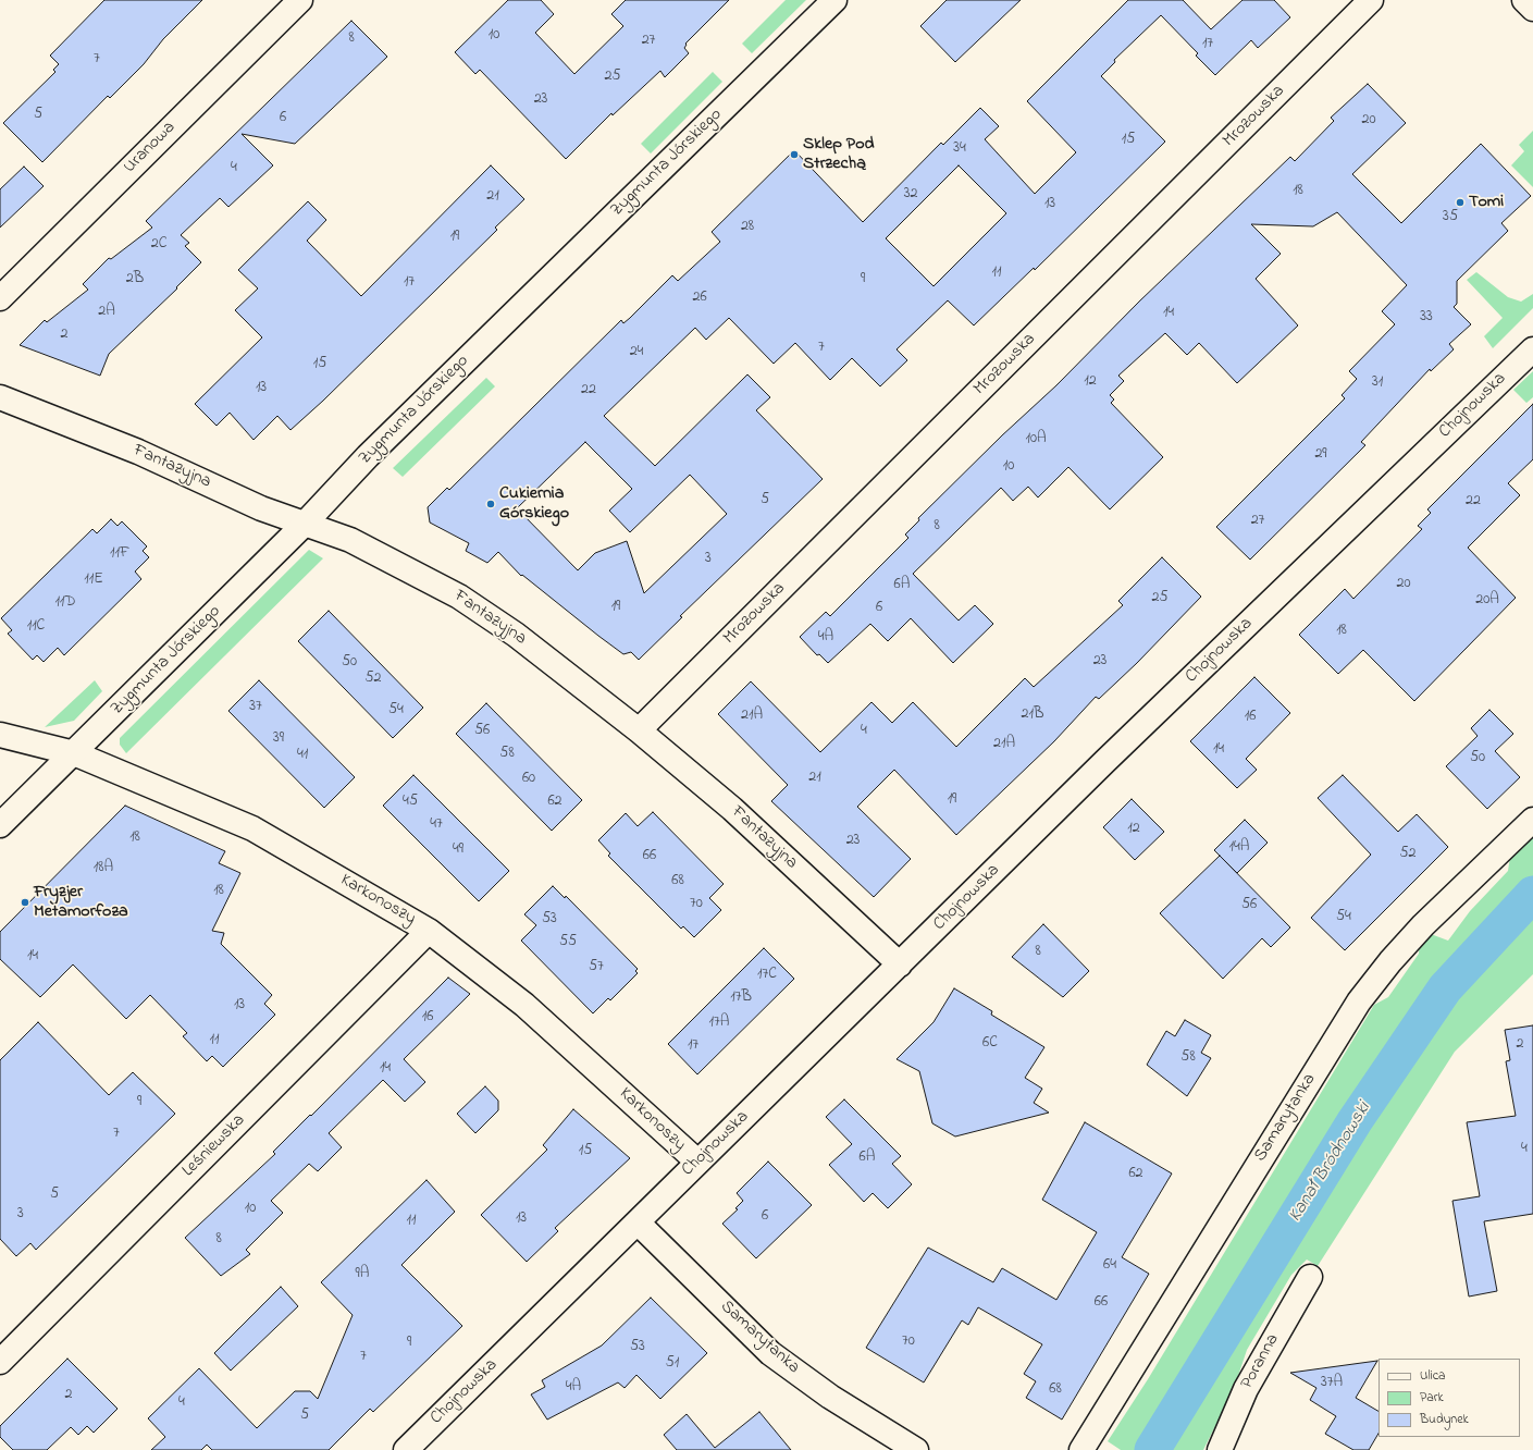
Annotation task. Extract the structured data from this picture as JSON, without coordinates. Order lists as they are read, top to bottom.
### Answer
{
  "streets": {
    "street": [
      "Mrozowska",
      "Uranowa",
      "Zygmunta Jórskiego",
      "Chojnowska",
      "Fantazyjna",
      "Karkonoszy",
      "Samarytanka",
      "Leśniewska",
      "Poranna"
    ]
  },
  "crossings": [
    ["Mrozowska", "Fantazyjna"],
    ["Zygmunta Jórskiego", "Fantazyjna"],
    ["Zygmunta Jórskiego", "Karkonoszy"],
    ["Chojnowska", "Fantazyjna"],
    ["Chojnowska", "Karkonoszy"],
    ["Chojnowska", "Samarytanka"],
    ["Karkonoszy", "Leśniewska"]
  ],
  "water": ["Kanał Bródnowski"],
  "places": [
    "Sklep Pod Strzechą",
    "Tomi",
    "Cukiernia Górskiego",
    "Fryzjer Metamorfoza"
  ],
  "house_numbers": [
    "10",
    "8",
    "27",
    "17",
    "7",
    "25",
    "23",
    "5",
    "6",
    "20",
    "15",
    "34",
    "4",
    "18",
    "32",
    "21",
    "13",
    "35",
    "28",
    "19",
    "2C",
    "11",
    "2B",
    "9",
    "17",
    "26",
    "2A",
    "14",
    "33",
    "2",
    "7",
    "24",
    "15",
    "12",
    "31",
    "13",
    "22",
    "10A",
    "29",
    "10",
    "5",
    "22",
    "27",
    "8",
    "11F",
    "3",
    "11E",
    "20",
    "6A",
    "25",
    "20A",
    "11D",
    "19",
    "6",
    "11C",
    "18",
    "4A",
    "23",
    "50",
    "52",
    "37",
    "54",
    "21B",
    "21A",
    "16",
    "56",
    "4",
    "39",
    "21A",
    "14",
    "58",
    "41",
    "50",
    "21",
    "60",
    "19",
    "45",
    "62",
    "47",
    "12",
    "18",
    "23",
    "14A",
    "49",
    "52",
    "66",
    "18A",
    "68",
    "18",
    "70",
    "56",
    "54",
    "53",
    "55",
    "8",
    "14",
    "57",
    "17C",
    "17B",
    "13",
    "16",
    "17A",
    "11",
    "6C",
    "2",
    "17",
    "58",
    "14",
    "9",
    "7",
    "4",
    "15",
    "6A",
    "62",
    "5",
    "10",
    "3",
    "6",
    "13",
    "11",
    "8",
    "64",
    "9A",
    "66",
    "70",
    "9",
    "53",
    "7",
    "51",
    "37A",
    "4A",
    "68",
    "2",
    "4",
    "5"
  ],
  "legend": ["Ulica", "Park", "Budynek"]
}
